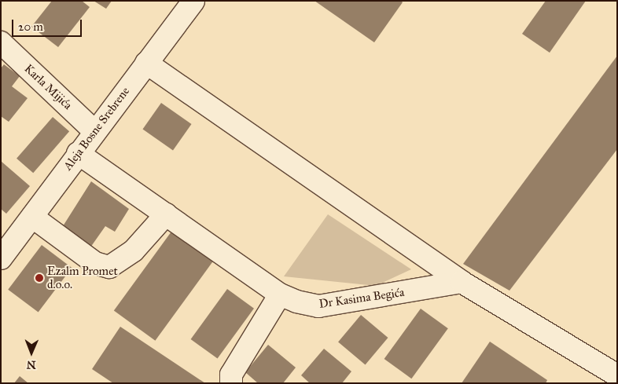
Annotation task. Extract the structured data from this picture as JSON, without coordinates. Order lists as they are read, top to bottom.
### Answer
{
  "streets": {
    "street": ["Karla Mijića", "Aleja Bosne Srebrene", "Dr Kasima Begića"]
  },
  "crossings": [
    ["Karla Mijića", "Aleja Bosne Srebrene"],
    ["Aleja Bosne Srebrene", "Dr Kasima Begića"]
  ],
  "places": ["Ezalm Promet d.o.o."],
  "scale_bar": "20 m",
  "north": "bottom"
}
